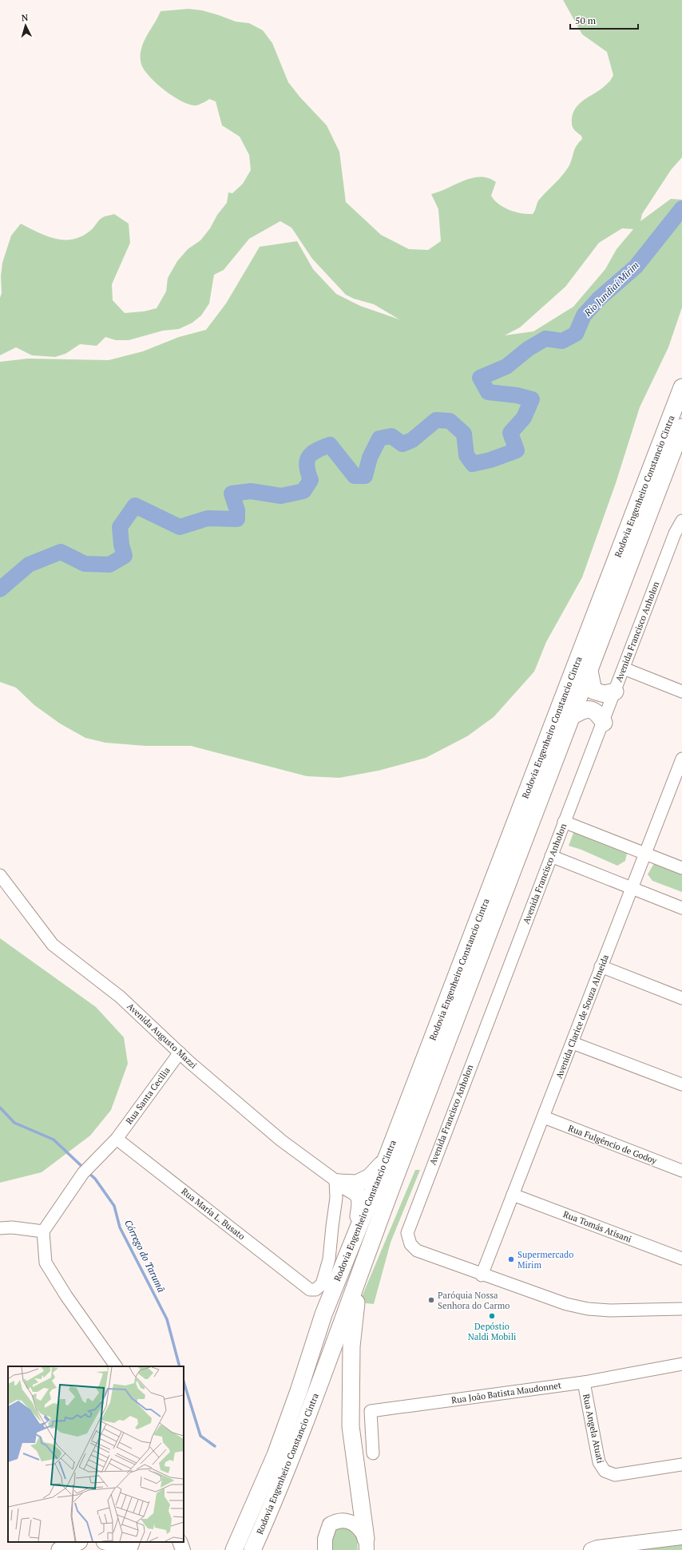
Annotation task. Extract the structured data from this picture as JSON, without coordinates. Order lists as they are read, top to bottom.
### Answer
{
  "streets": {
    "highway": ["Rodovia Engenheiro Constancio Cintra"],
    "street": [
      "Avenida Francisco Anholon",
      "Avenida Clarice de Souza Almeida",
      "Avenida Augusto Mazzi",
      "Rua Santa Cecilia",
      "Rua Fulgêncio de Godoy",
      "Rua Maria L. Busato",
      "Rua Tomás Atisani",
      "Rua João Batista Maudonnet",
      "Rua Angela Atuati"
    ]
  },
  "crossings": [
    ["Avenida Francisco Anholon", "Avenida Clarice de Souza Almeida"],
    ["Avenida Clarice de Souza Almeida", "Rua Fulgêncio de Godoy"],
    ["Avenida Clarice de Souza Almeida", "Rua Tomás Atisani"],
    ["Avenida Augusto Mazzi", "Rua Santa Cecilia"],
    ["Avenida Augusto Mazzi", "Rua Maria L. Busato"],
    ["Rua Santa Cecilia", "Rua Maria L. Busato"],
    ["Rua João Batista Maudonnet", "Rua Angela Atuati"]
  ],
  "water": ["Rio Jundiaí Mirim", "Córrego do Tarumã"],
  "places": ["Supermercado Mirim", "Paróquia Nossa Senhora do Carmo", "Depóstio Naldi Mobili"],
  "scale_bar": "50 m",
  "north": "top"
}
